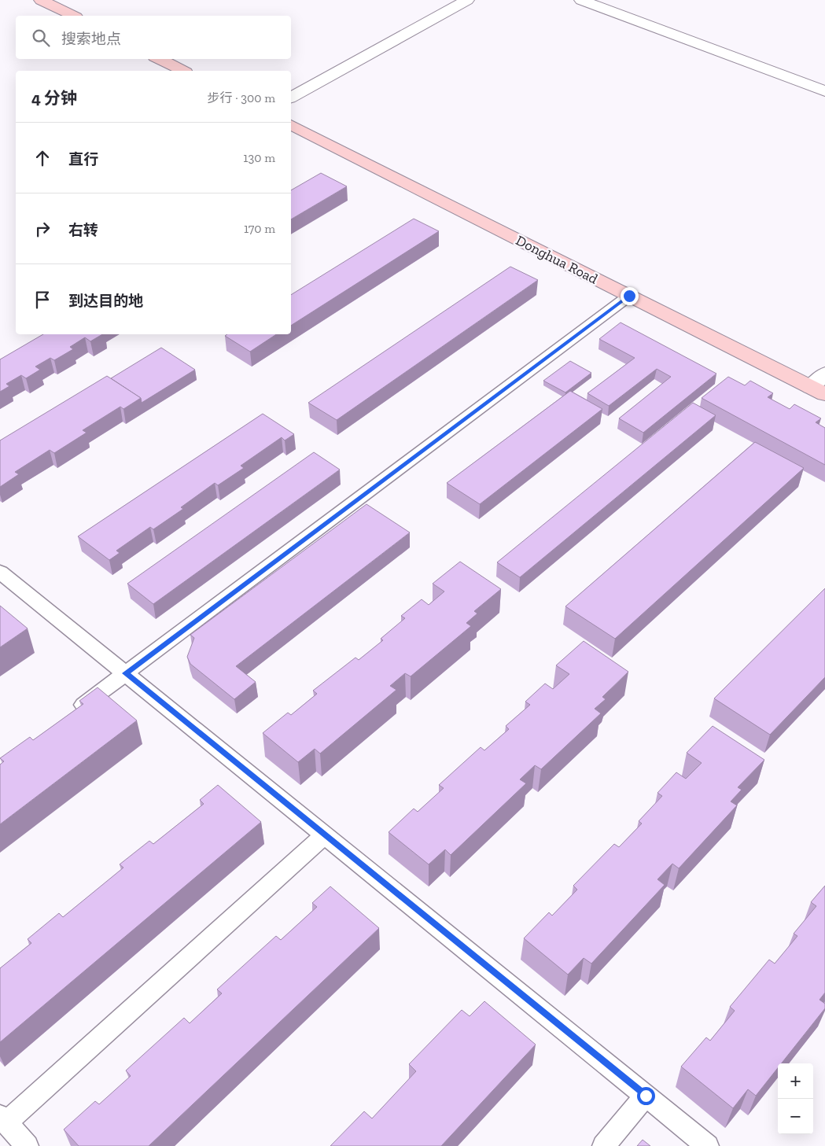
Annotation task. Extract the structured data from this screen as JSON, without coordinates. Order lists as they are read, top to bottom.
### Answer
{
  "streets": {
    "street": ["Donghua Road"]
  },
  "page": {
    "search": "搜索地点",
    "heading": ["4 分钟", "步行 · 300 m"],
    "list": [
      ["直行", "130 m"],
      ["右转", "170 m"],
      "到达目的地"
    ],
    "map_buttons": ["+", "−"]
  }
}
